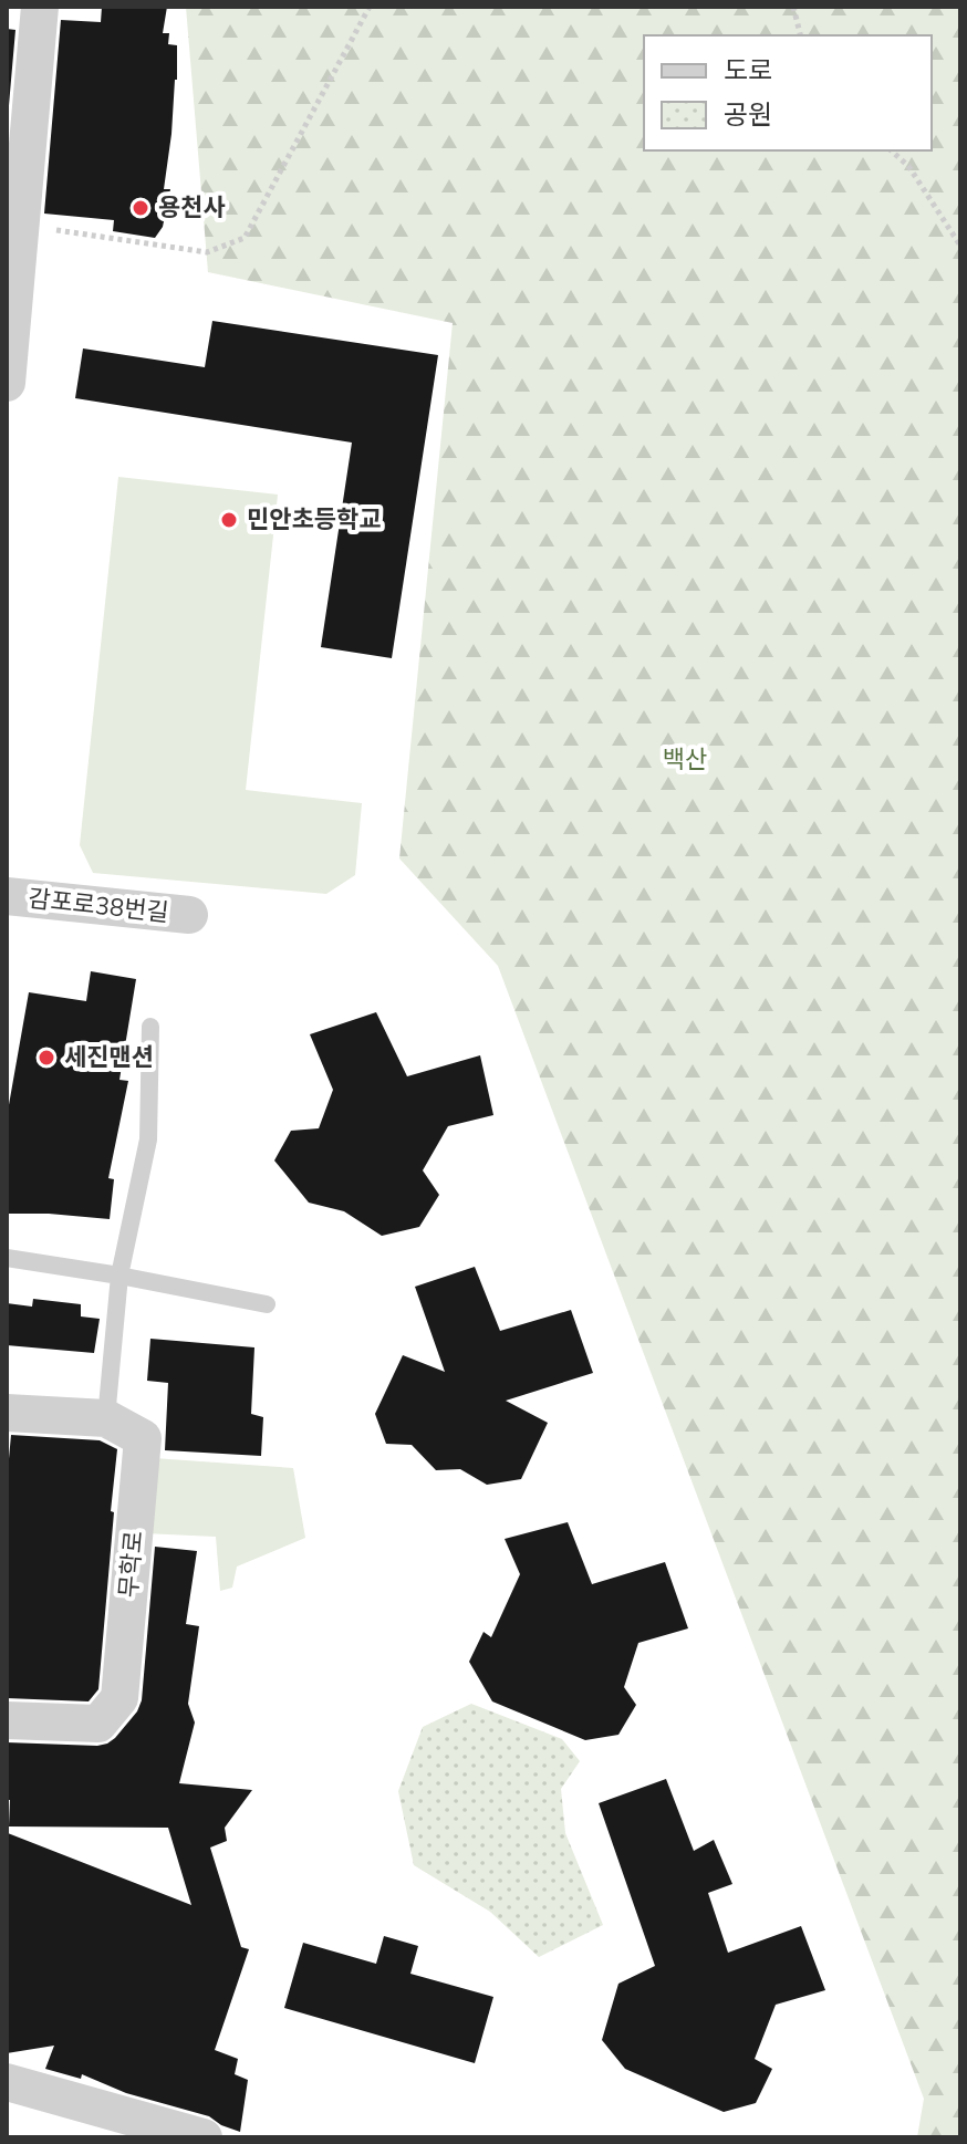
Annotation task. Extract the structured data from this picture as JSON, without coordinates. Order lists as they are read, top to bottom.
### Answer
{
  "streets": {
    "street": ["감포로38번길", "무학로"]
  },
  "parks": ["백산"],
  "places": ["용천사", "민안초등학교", "세진맨션"],
  "legend": ["도로", "공원"]
}
